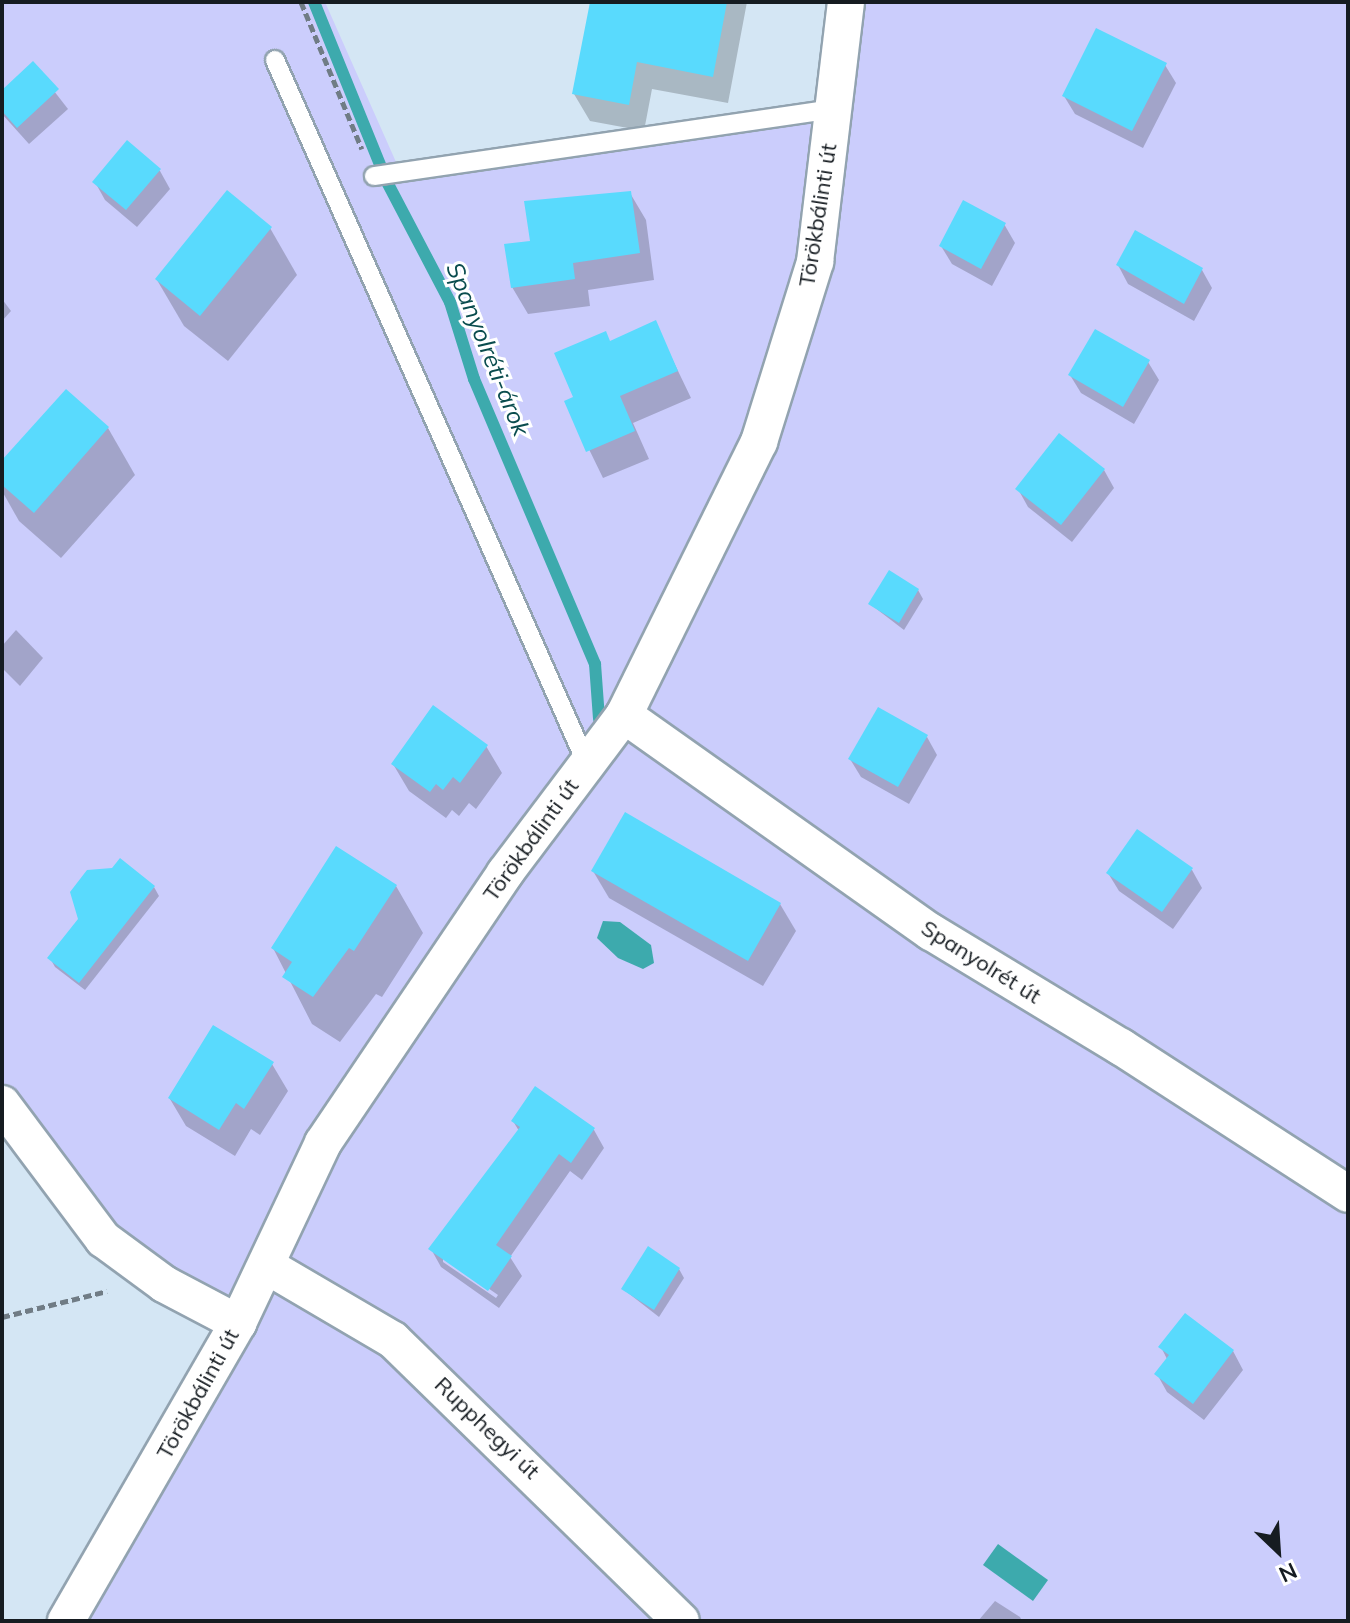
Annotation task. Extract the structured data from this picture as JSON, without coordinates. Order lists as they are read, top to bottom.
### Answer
{
  "streets": {
    "street": ["Törökbálinti út", "Spanyolrét út", "Rupphegyi út"]
  },
  "crossings": [
    ["Törökbálinti út", "Spanyolrét út"],
    ["Törökbálinti út", "Rupphegyi út"]
  ],
  "water": ["Spanyolréti-árok"],
  "north": "bottom right"
}
